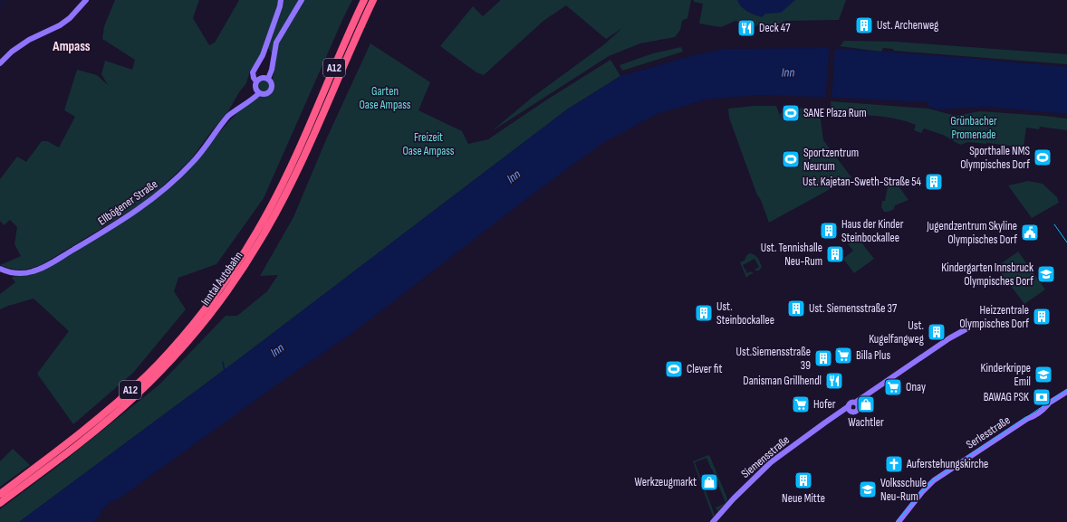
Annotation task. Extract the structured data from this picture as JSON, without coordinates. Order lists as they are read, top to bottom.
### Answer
{
  "streets": {
    "highway": ["A12", "Inntal Autobahn"],
    "street": ["Ellbögener Straße", "Serlesstraße", "Siemensstraße"]
  },
  "districts": ["Ampass"],
  "water": ["Inn"],
  "parks": ["Garten Oase Ampass", "Grünbacher Promenade", "Freizeit Oase Ampass"],
  "places": {
    "building": [
      "Ust. Archenweg",
      "Ust. Kajetan-Sweth-Straße 54",
      "Haus der Kinder Steinbockallee",
      "Ust. Tennishalle Neu-Rum",
      "Ust. Siemensstraße 37",
      "Ust. Steinbockallee",
      "Heizzentrale Olympisches Dorf",
      "Ust. Kugelfangweg",
      "Ust.Siemensstraße 39",
      "Neue Mitte"
    ],
    "restaurant": ["Deck 47", "Danisman Grillhendl"],
    "sports": [
      "SANE Plaza Rum",
      "Sporthalle NMS Olympisches Dorf",
      "Sportzentrum Neurum",
      "Clever fit"
    ],
    "public building": ["Jugendzentrum Skyline Olympisches Dorf"],
    "school or university": ["Kindergarten Innsbruck Olympisches Dorf", "Kinderkrippe Emil", "Volksschule Neu-Rum"],
    "supermarket": ["Billa Plus", "Onay", "Hofer"],
    "bank": ["BAWAG PSK"],
    "shop": ["Wachtler", "Werkzeugmarkt"],
    "church": ["Auferstehungskirche"]
  }
}
